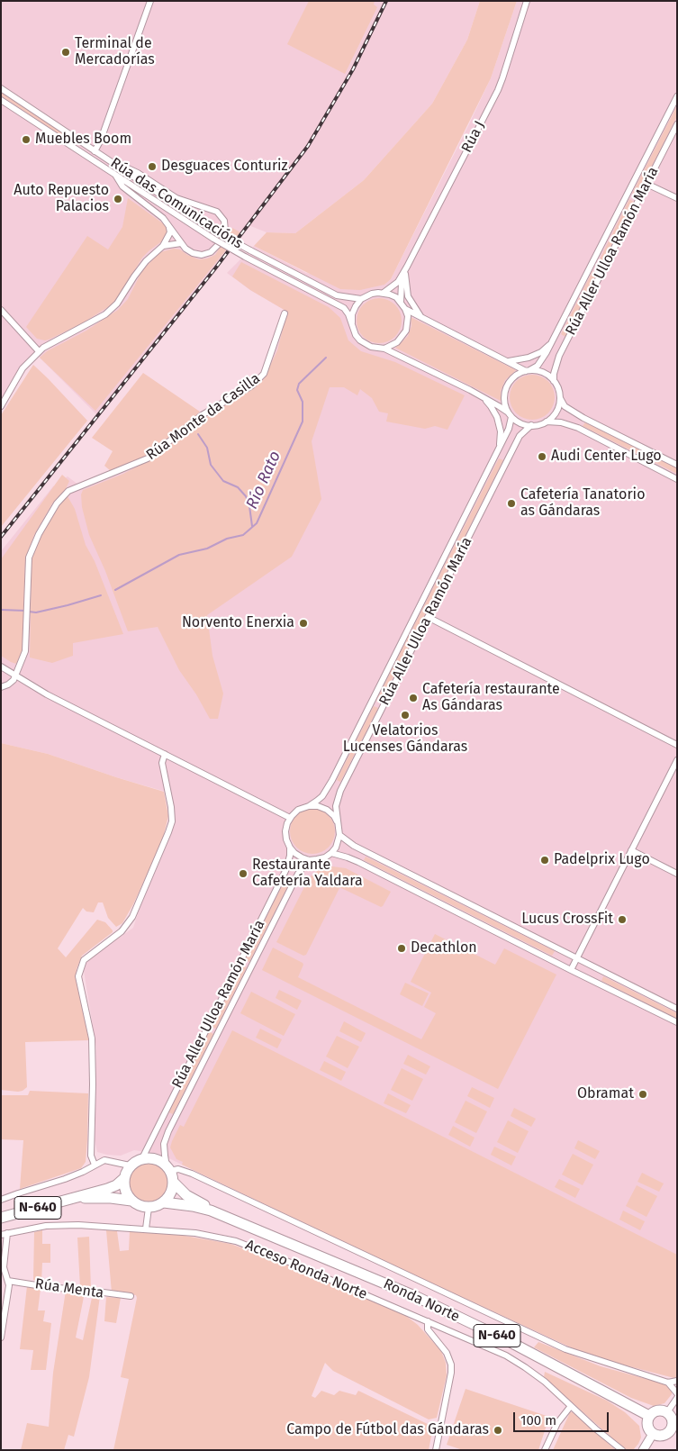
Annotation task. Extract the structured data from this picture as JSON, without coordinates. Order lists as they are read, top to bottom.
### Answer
{
  "streets": {
    "highway": ["N-640", "Ronda Norte"],
    "street": [
      "Rúa J",
      "Rúa das Comunicacións",
      "Rúa Aller Ulloa Ramón María",
      "Rúa Monte da Casilla",
      "Acceso Ronda Norte",
      "Rúa Menta"
    ]
  },
  "crossings": [
    ["Rúa J", "Rúa das Comunicacións"],
    ["Rúa das Comunicacións", "Rúa Aller Ulloa Ramón María"],
    ["Rúa Aller Ulloa Ramón María", "N-640"],
    ["Rúa Aller Ulloa Ramón María", "Ronda Norte"],
    ["N-640", "Ronda Norte"]
  ],
  "water": ["Río Rato"],
  "places": [
    "Terminal de Mercadorías",
    "Muebles Boom",
    "Desguaces Conturiz",
    "Auto Repuesto Palacios",
    "Audi Center Lugo",
    "Cafetería Tanatorio as Gándaras",
    "Norvento Enerxia",
    "Cafetería restaurante As Gándaras",
    "Velatorios Lucenses Gándaras",
    "Padelprix Lugo",
    "Restaurante Cafetería Yaldara",
    "Lucus CrossFit",
    "Decathlon",
    "Obramat",
    "Campo de Fútbol das Gándaras"
  ],
  "scale_bar": "100 m"
}
